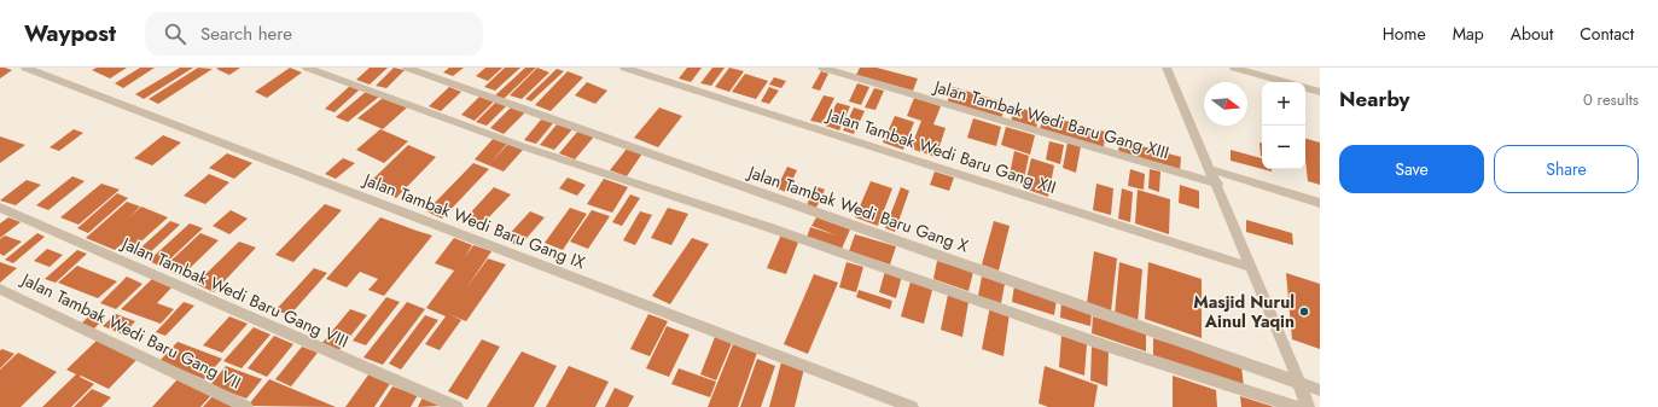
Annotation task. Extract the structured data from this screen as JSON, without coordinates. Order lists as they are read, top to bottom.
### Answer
{
  "streets": {
    "street": [
      "Jalan Tambak Wedi Baru Gang XIII",
      "Jalan Tambak Wedi Baru Gang XII",
      "Jalan Tambak Wedi Baru Gang X",
      "Jalan Tambak Wedi Baru Gang IX",
      "Jalan Tambak Wedi Baru Gang VIII",
      "Jalan Tambak Wedi Baru Gang VII"
    ]
  },
  "places": ["Masjid Nurul Ainul Yaqin"],
  "north": "right",
  "page": {
    "header": "Waypost",
    "search": "Search here",
    "nav": [
      "Home",
      "Map",
      "About",
      "Contact"
    ],
    "heading": ["Nearby", "0 results"],
    "map_buttons": ["+", "−"],
    "buttons": ["Save", "Share"]
  }
}
